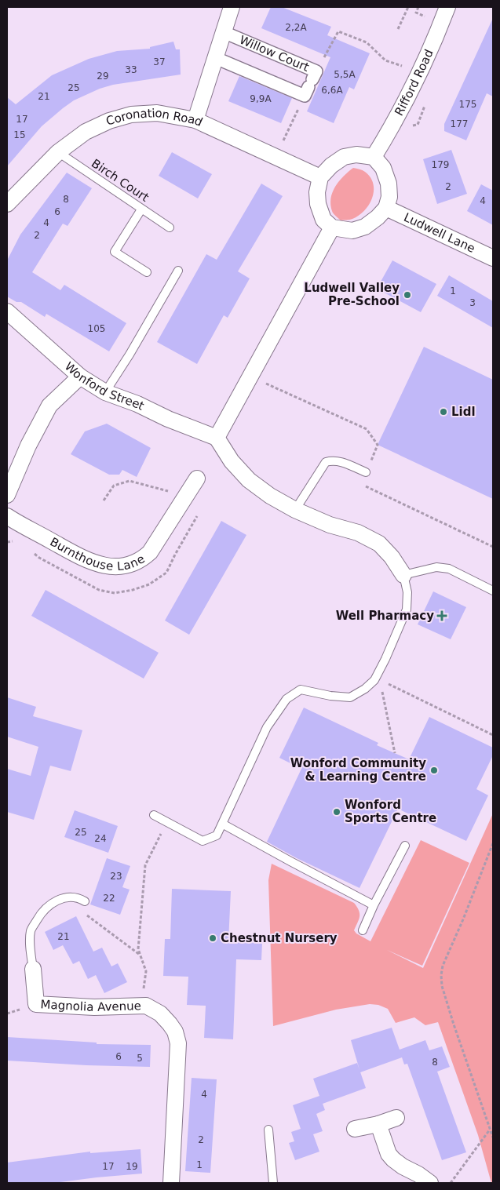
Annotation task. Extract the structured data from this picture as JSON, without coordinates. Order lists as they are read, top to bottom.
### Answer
{
  "streets": {
    "street": [
      "Willow Court",
      "Rifford Road",
      "Coronation Road",
      "Ludwell Lane",
      "Wonford Street",
      "Burnthouse Lane",
      "Magnolia Avenue"
    ],
    "lane": ["Birch Court"]
  },
  "crossings": [
    ["Willow Court", "Coronation Road"],
    ["Rifford Road", "Coronation Road"],
    ["Rifford Road", "Ludwell Lane"],
    ["Coronation Road", "Birch Court"],
    ["Coronation Road", "Ludwell Lane"]
  ],
  "places": {
    "other": [
      "Ludwell Valley Pre-School",
      "Lidl",
      "Wonford Community & Learning Centre",
      "Wonford Sports Centre",
      "Chestnut Nursery"
    ],
    "health": ["Well Pharmacy"]
  },
  "house_numbers": [
    "2,2A",
    "37",
    "33",
    "5,5A",
    "29",
    "25",
    "6,6A",
    "21",
    "9,9A",
    "175",
    "17",
    "177",
    "15",
    "179",
    "2",
    "8",
    "4",
    "6",
    "4",
    "2",
    "1",
    "3",
    "105",
    "25",
    "24",
    "23",
    "22",
    "21",
    "6",
    "5",
    "8",
    "4",
    "2",
    "1",
    "17",
    "19"
  ]
}
